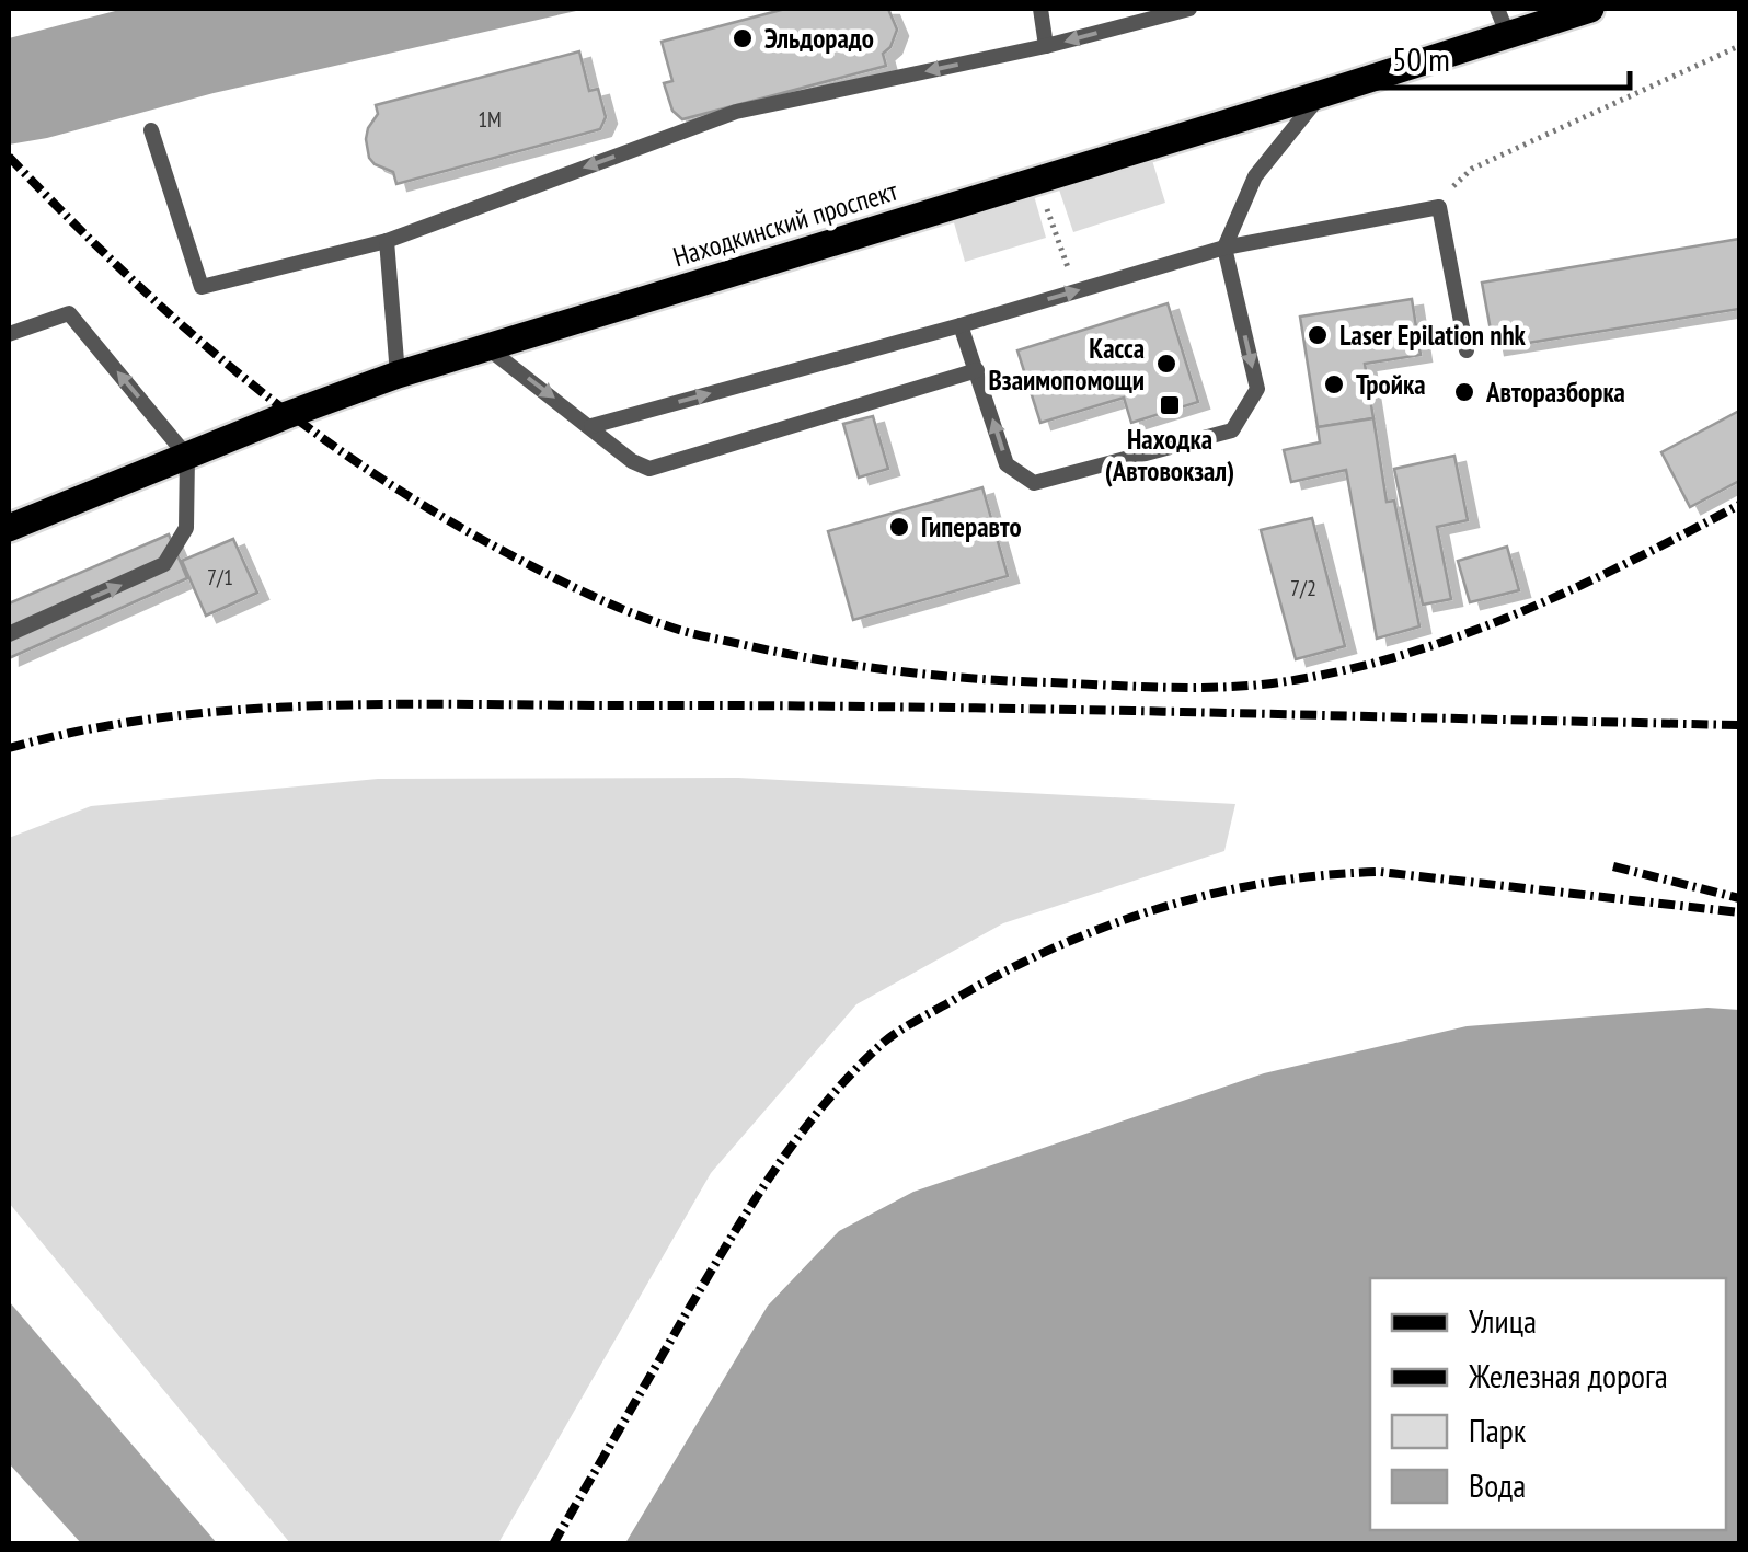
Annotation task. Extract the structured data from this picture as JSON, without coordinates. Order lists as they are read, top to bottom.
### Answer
{
  "streets": {
    "main road": ["Находкинский проспект"]
  },
  "places": {
    "other": [
      "Эльдорадо",
      "Laser Epilation nhk",
      "Касса Взаимопомощи",
      "Тройка",
      "Авторазборка",
      "Гиперавто"
    ],
    "transit": ["Находка (Автовокзал)"]
  },
  "house_numbers": ["1М", "7/1", "7/2"],
  "legend": [
    "Улица",
    "Железная дорога",
    "Парк",
    "Вода"
  ],
  "scale_bar": "50 m"
}
